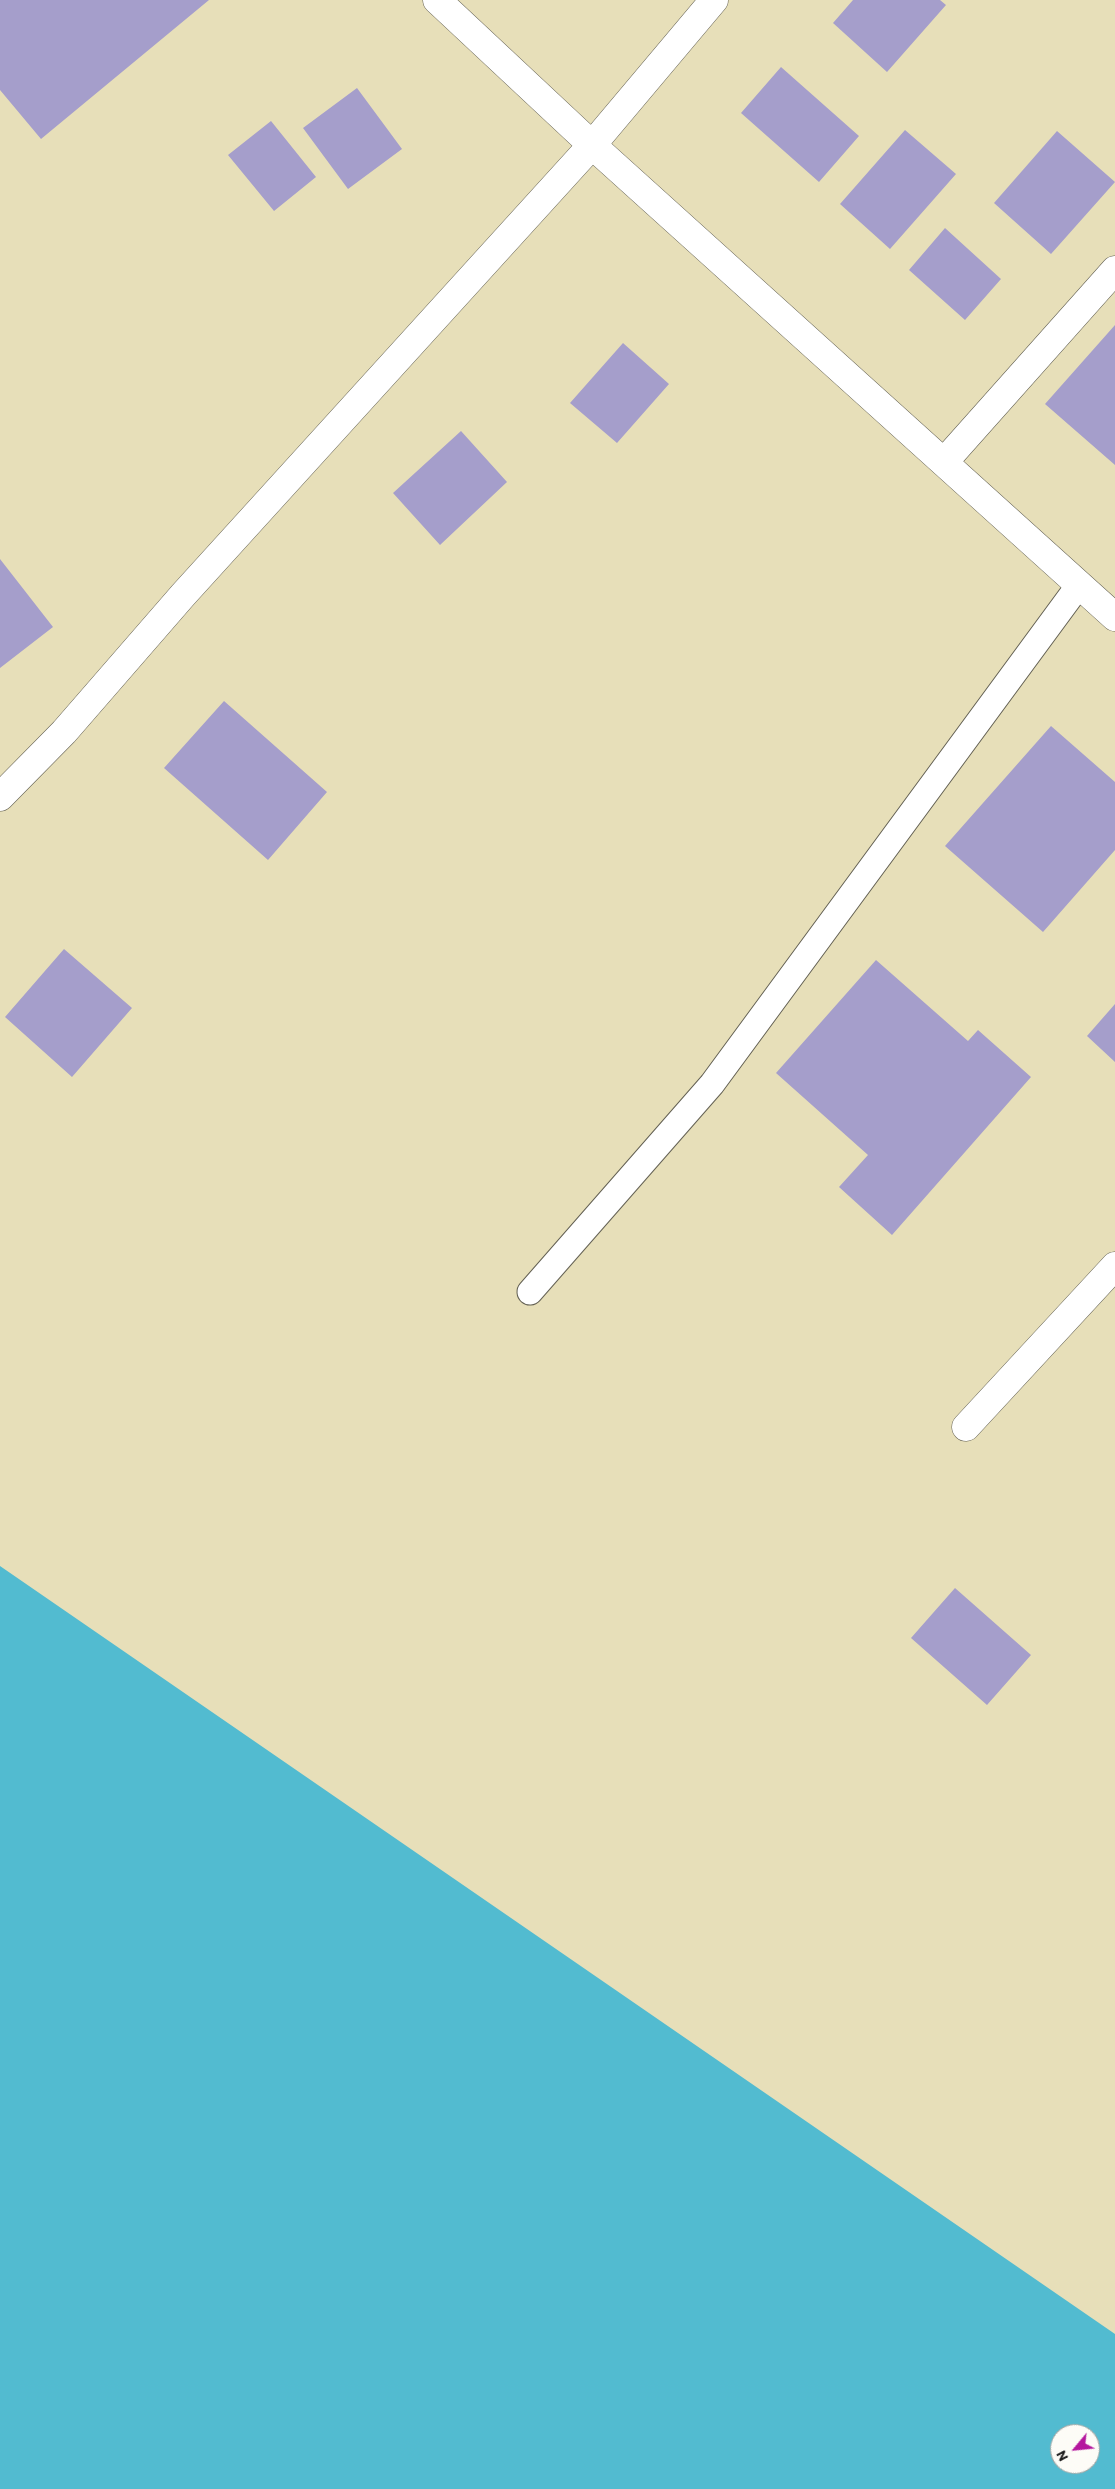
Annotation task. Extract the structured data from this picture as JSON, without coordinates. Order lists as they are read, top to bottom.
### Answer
{
  "north": "bottom left"
}
